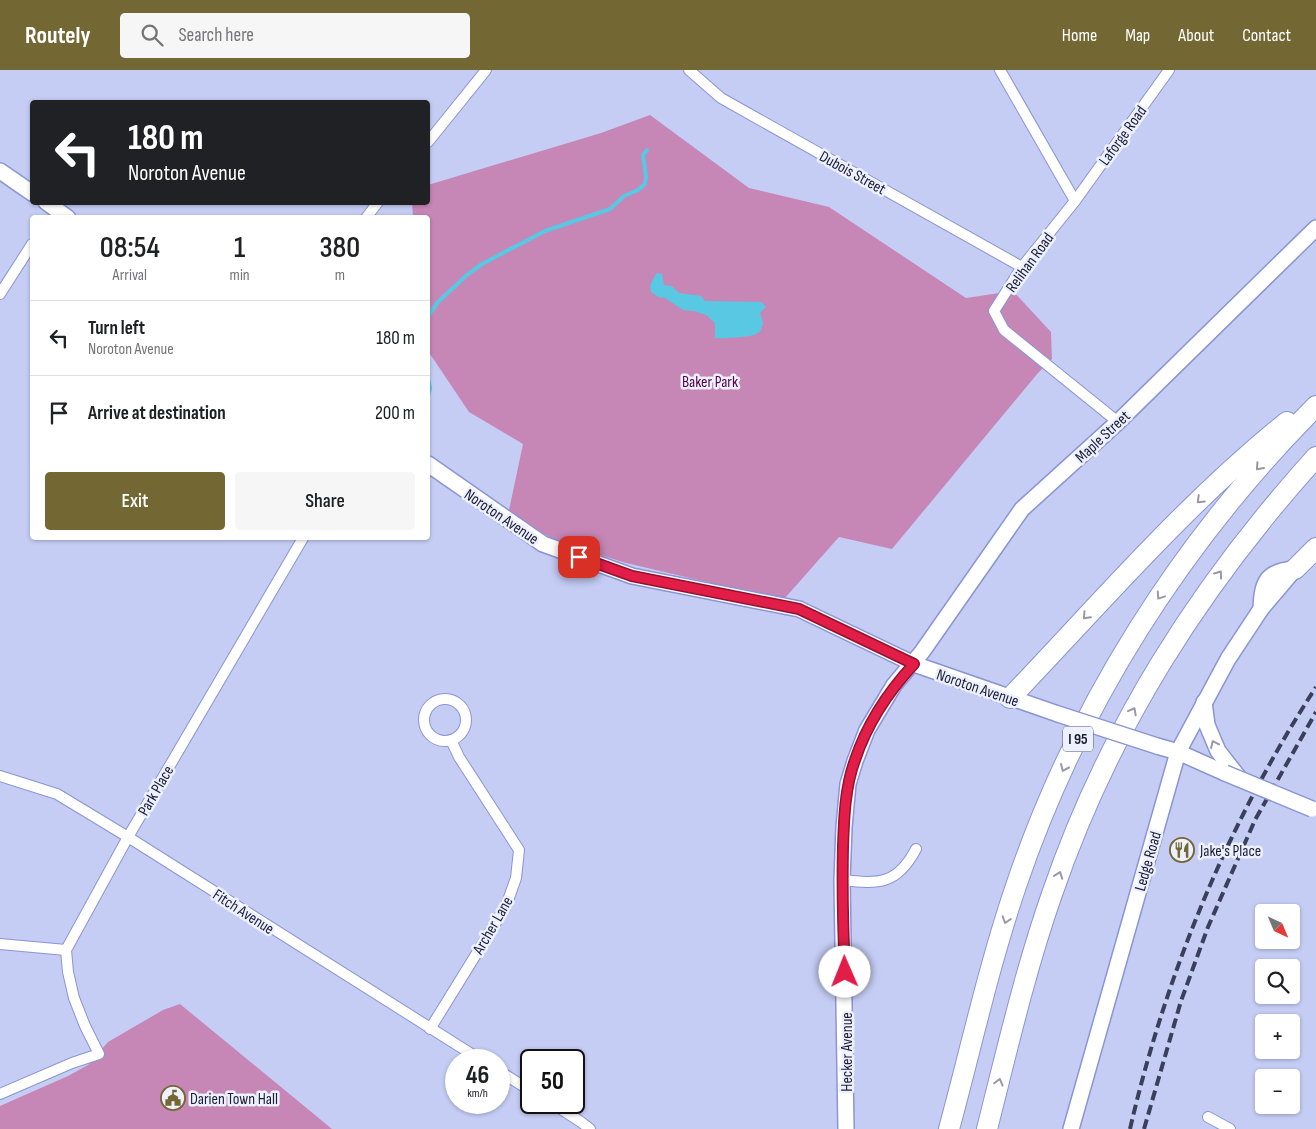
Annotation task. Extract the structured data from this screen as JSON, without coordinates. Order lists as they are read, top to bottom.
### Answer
{
  "streets": {
    "highway": ["I 95"],
    "main road": [
      "Maple Street",
      "Noroton Avenue",
      "Ledge Road",
      "Hecker Avenue"
    ],
    "street": [
      "Laforge Road",
      "Dubois Street",
      "Relihan Road",
      "Park Place",
      "Fitch Avenue",
      "Archer Lane"
    ]
  },
  "crossings": [
    ["Laforge Road", "Relihan Road"],
    ["Dubois Street", "Relihan Road"],
    ["Relihan Road", "Maple Street"],
    ["Maple Street", "Noroton Avenue"],
    ["Maple Street", "Hecker Avenue"],
    ["Noroton Avenue", "Ledge Road"],
    ["Noroton Avenue", "Hecker Avenue"],
    ["Park Place", "Fitch Avenue"],
    ["Fitch Avenue", "Archer Lane"]
  ],
  "parks": ["Baker Park"],
  "places": {
    "restaurant": ["Jake's Place"],
    "public building": ["Darien Town Hall"]
  },
  "north": "bottom right",
  "page": {
    "header": "Routely",
    "search": "Search here",
    "nav": [
      "Home",
      "Map",
      "About",
      "Contact"
    ],
    "turn": ["180 m", "Noroton Avenue"],
    "eta": [
      "08:54",
      "Arrival",
      "1",
      "min",
      "380",
      "m"
    ],
    "list": [
      {
        "name": "Turn left",
        "note": "Noroton Avenue",
        "value": "180 m"
      },
      {
        "name": "Arrive at destination",
        "value": "200 m"
      }
    ],
    "buttons": ["Exit", "Share"],
    "map_buttons": ["+", "−"],
    "speed": "46 km/h",
    "limit": "50"
  }
}
